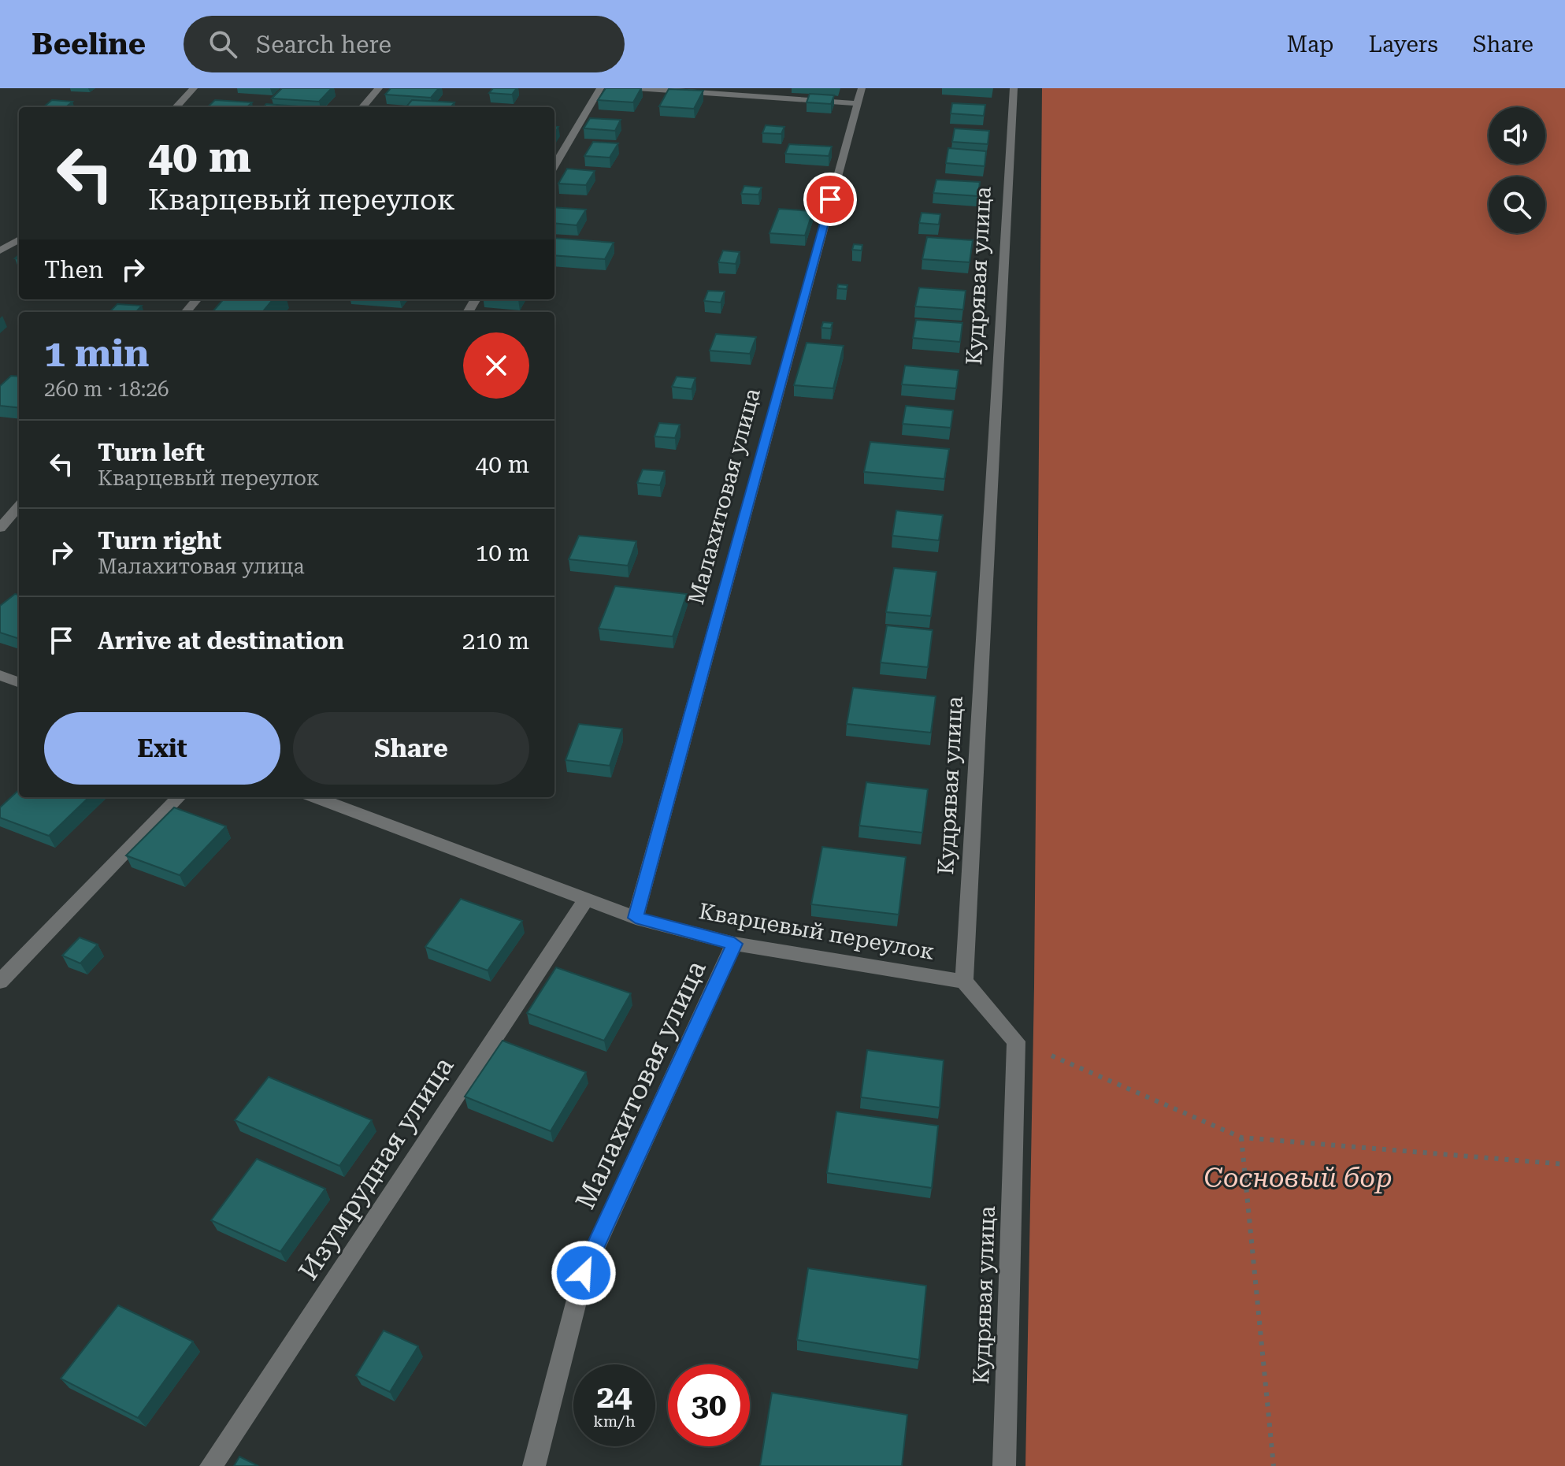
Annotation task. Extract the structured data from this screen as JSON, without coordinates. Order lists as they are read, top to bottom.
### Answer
{
  "streets": {
    "street": [
      "Кудрявая улица",
      "Малахитовая улица",
      "Кварцевый переулок",
      "Изумрудная улица"
    ]
  },
  "crossings": [
    ["Кудрявая улица", "Кварцевый переулок"],
    ["Малахитовая улица", "Кварцевый переулок"],
    ["Кварцевый переулок", "Изумрудная улица"]
  ],
  "parks": ["Сосновый бор"],
  "page": {
    "header": "Beeline",
    "search": "Search here",
    "nav": ["Map", "Layers", "Share"],
    "turn": ["40 m", "Кварцевый переулок"],
    "then": "Then",
    "heading": ["1 min", "260 m · 18:26"],
    "list": [
      {
        "name": "Turn left",
        "note": "Кварцевый переулок",
        "value": "40 m"
      },
      {
        "name": "Turn right",
        "note": "Малахитовая улица",
        "value": "10 m"
      },
      {
        "name": "Arrive at destination",
        "value": "210 m"
      }
    ],
    "buttons": ["Exit", "Share"],
    "speed": "24 km/h",
    "limit": "30"
  }
}
